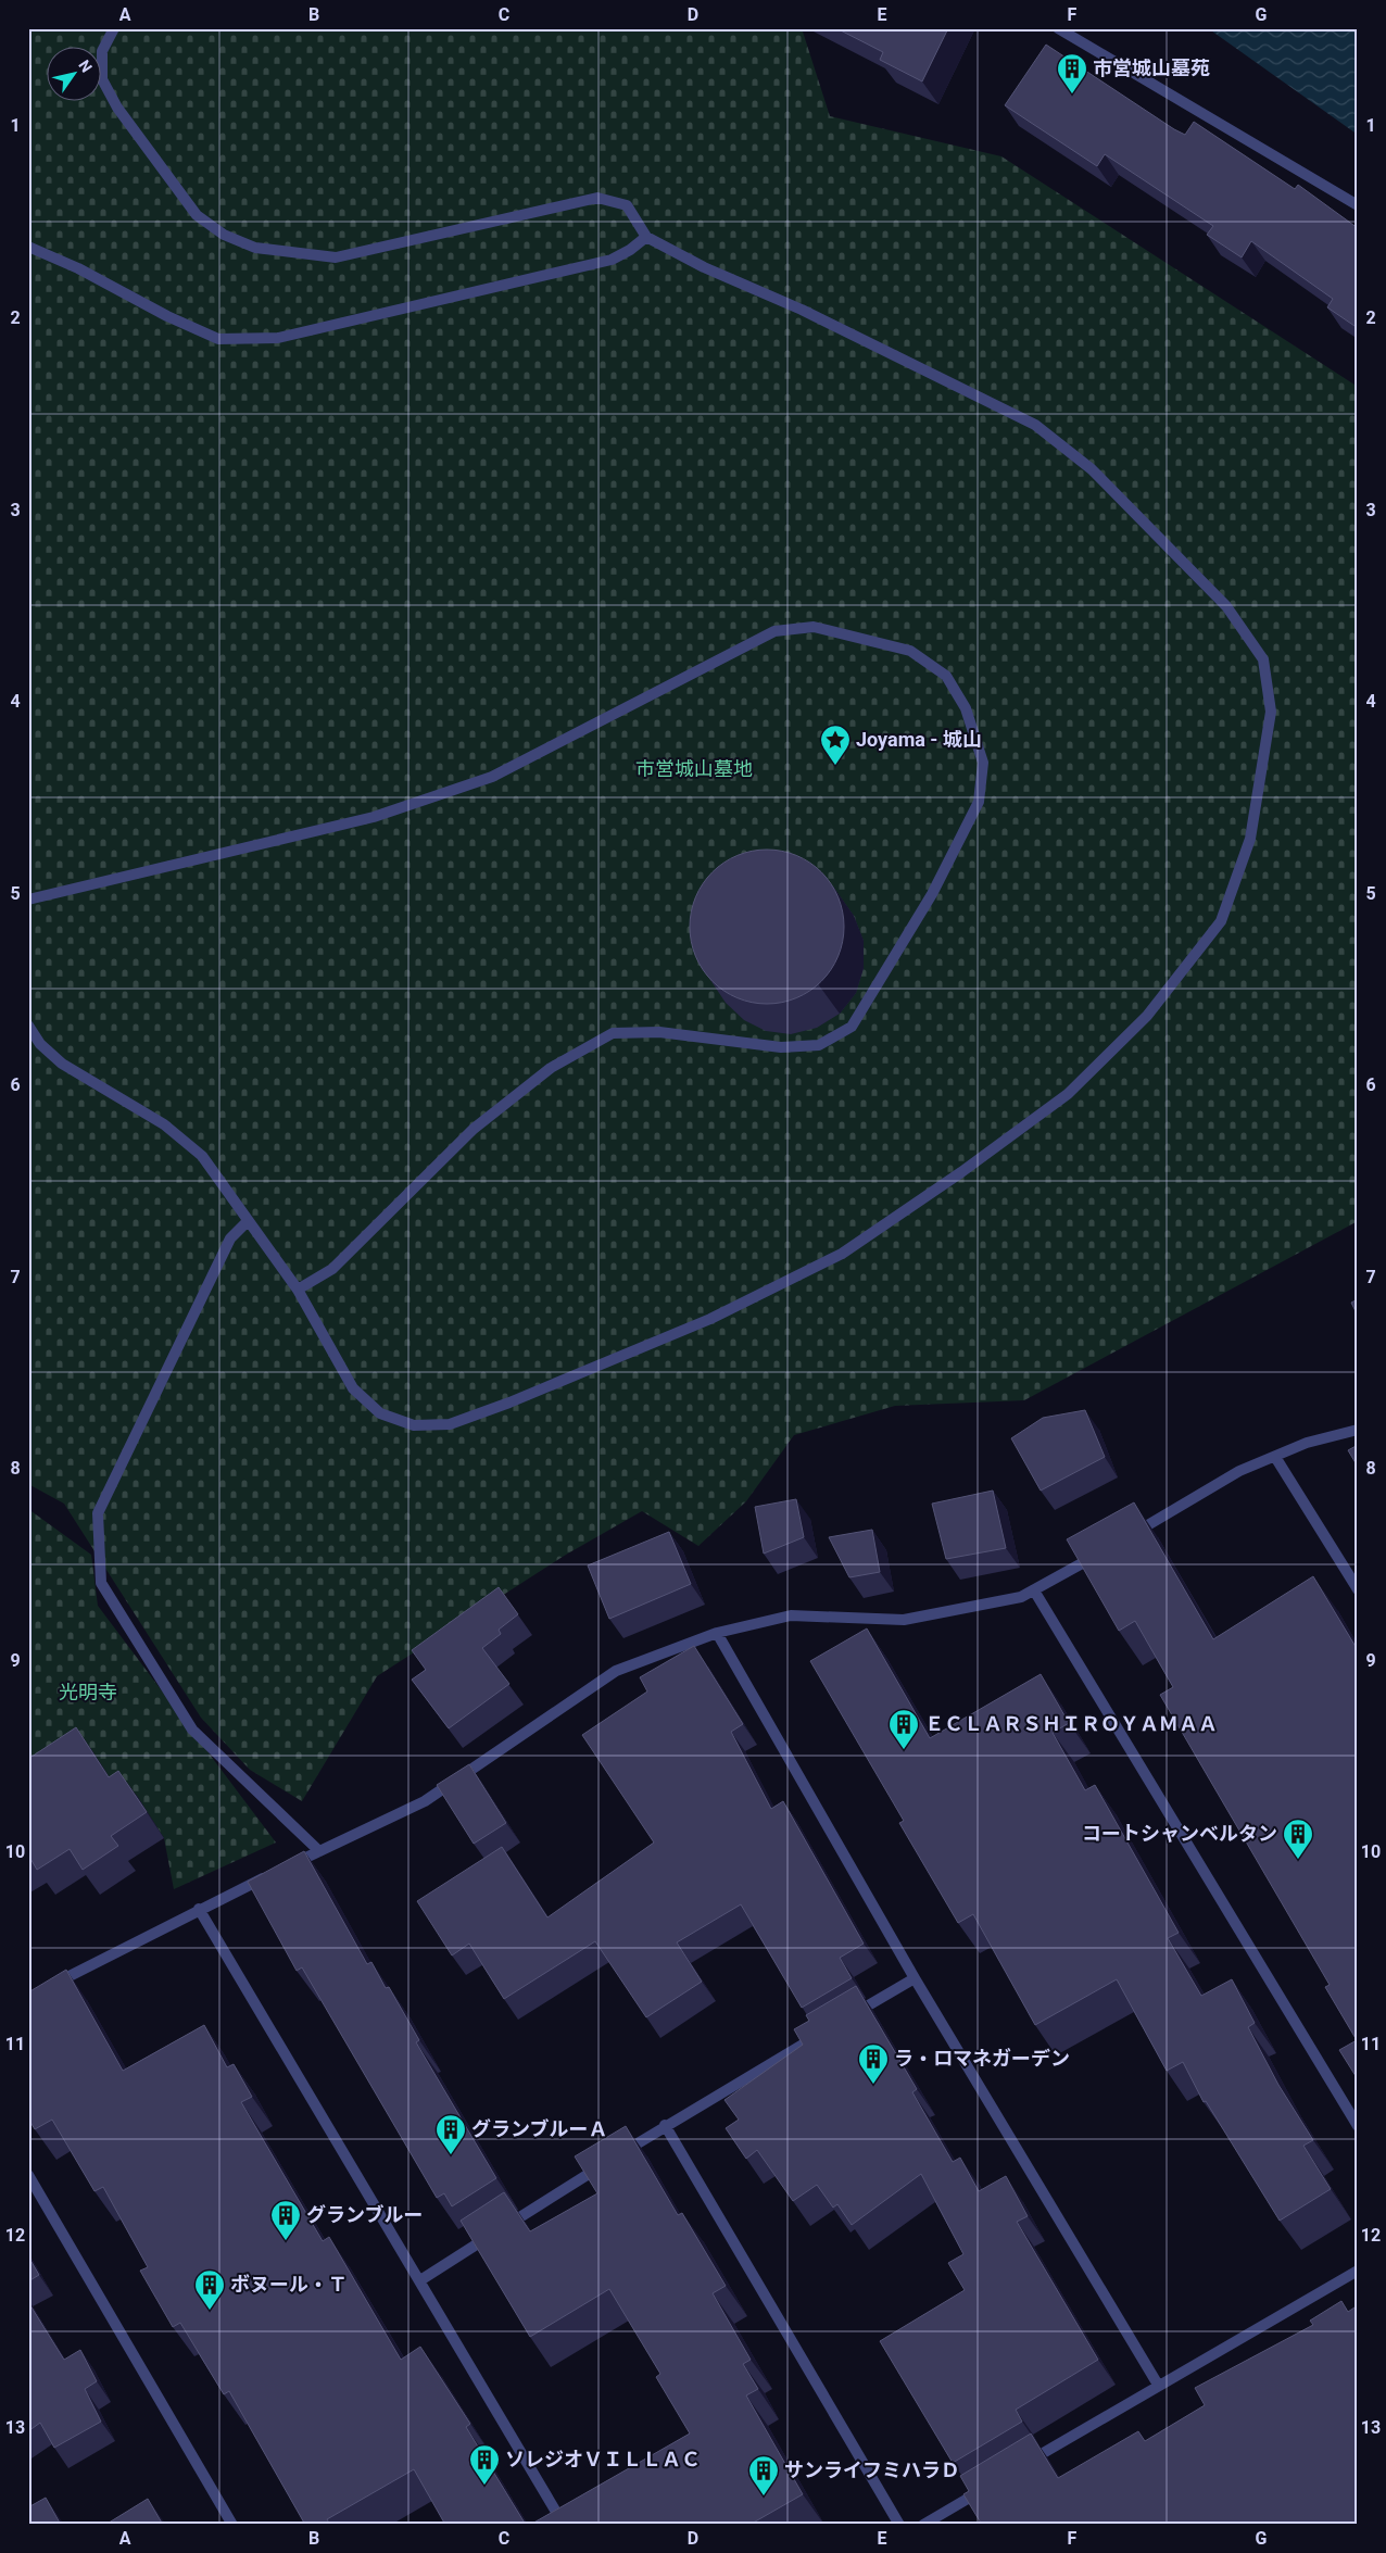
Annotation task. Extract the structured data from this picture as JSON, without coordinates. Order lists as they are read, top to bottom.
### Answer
{
  "parks": ["市営城山墓地", "光明寺"],
  "places": {
    "building": [
      "市営城山墓苑",
      "ＥＣＬＡＲＳＨＩＲＯＹＡＭＡＡ",
      "コートシャンベルタン",
      "ラ・ロマネガーデン",
      "グランブルーＡ",
      "グランブルー",
      "ボヌール・Ｔ",
      "ソレジオＶＩＬＬＡＣ",
      "サンライフミハラＤ"
    ],
    "place": ["Joyama - 城山"]
  },
  "north": "top right",
  "grid": {
    "columns": [
      "A",
      "B",
      "C",
      "D",
      "E",
      "F",
      "G"
    ],
    "rows": [
      "1",
      "2",
      "3",
      "4",
      "5",
      "6",
      "7",
      "8",
      "9",
      "10",
      "11",
      "12",
      "13"
    ]
  }
}
